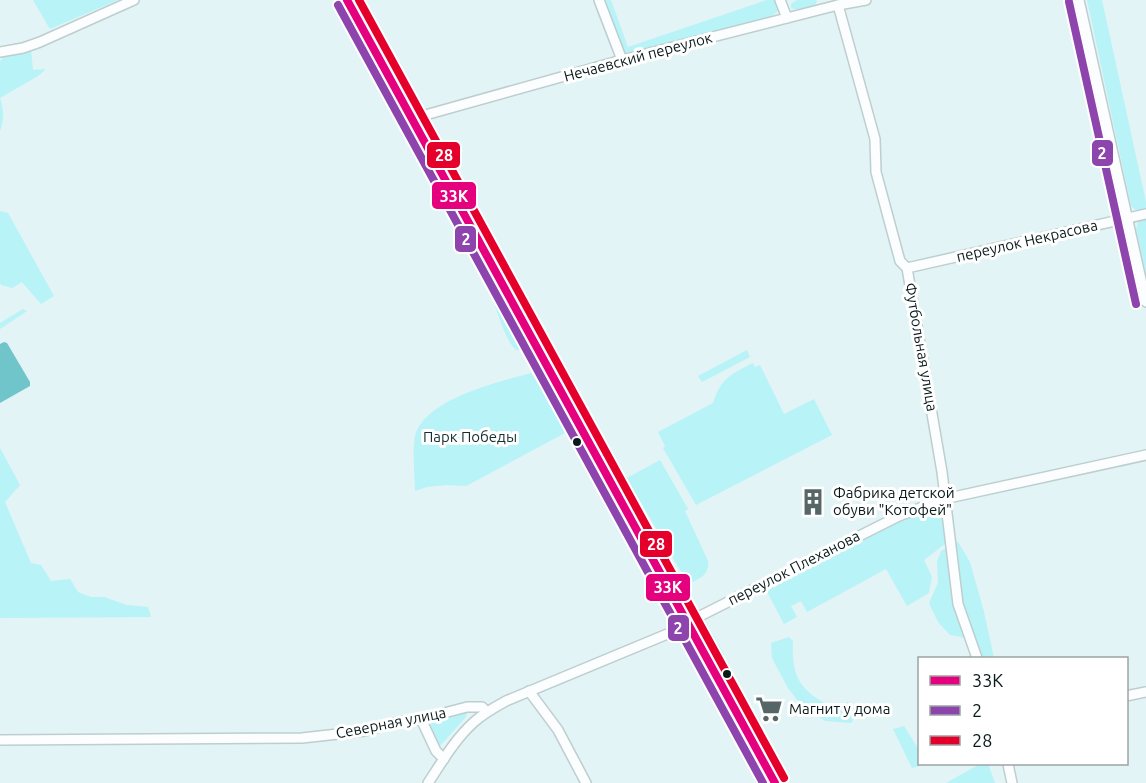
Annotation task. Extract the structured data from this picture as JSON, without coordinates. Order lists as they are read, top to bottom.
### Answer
{
  "streets": {
    "street": [
      "Нечаевский переулок",
      "переулок Некрасова",
      "Футбольная улица",
      "переулок Плеханова",
      "Северная улица"
    ]
  },
  "crossings": [
    ["Нечаевский переулок", "Футбольная улица"],
    ["переулок Некрасова", "Футбольная улица"],
    ["Футбольная улица", "переулок Плеханова"]
  ],
  "parks": ["Парк Победы"],
  "places": {
    "building": ["Фабрика детской обуви \"Котофей\""],
    "supermarket": ["Магнит у дома"]
  },
  "lines": ["transit line 33К", "transit line 28", "transit line 2"],
  "legend": ["33К", "2", "28"]
}
